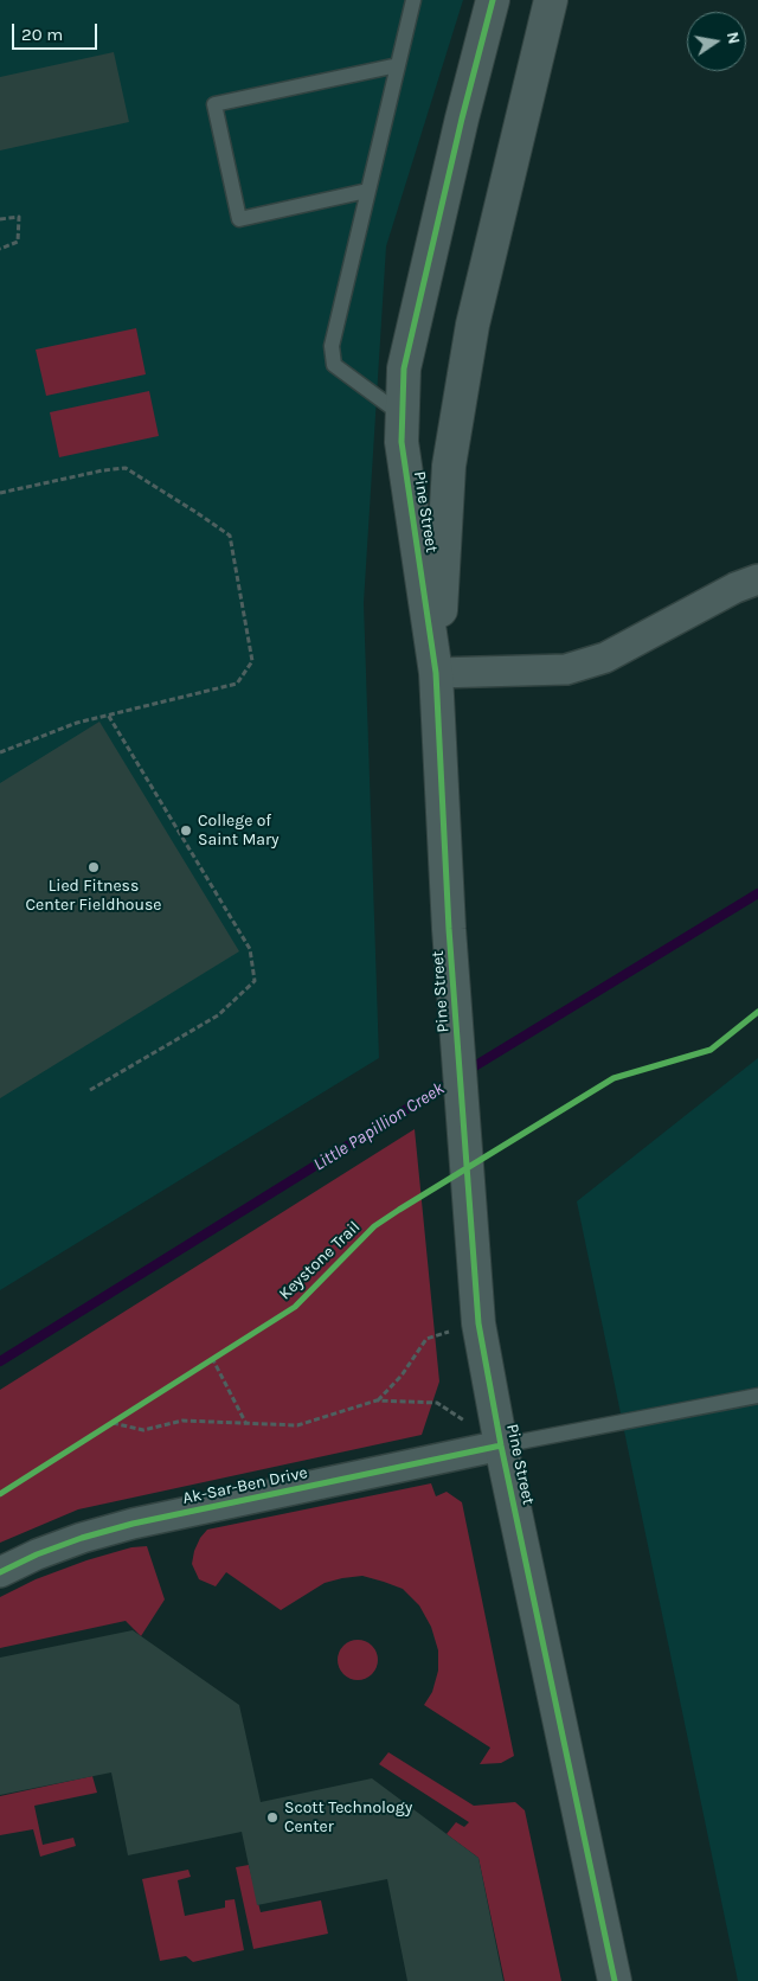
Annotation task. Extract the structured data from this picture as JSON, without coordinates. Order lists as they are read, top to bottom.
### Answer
{
  "streets": {
    "street": ["Pine Street", "Ak-Sar-Ben Drive"],
    "cycle path": ["Keystone Trail"]
  },
  "crossings": [
    ["Pine Street", "Ak-Sar-Ben Drive"]
  ],
  "water": ["Little Papillion Creek"],
  "places": ["College of Saint Mary", "Lied Fitness Center Fieldhouse", "Scott Technology Center"],
  "scale_bar": "20 m",
  "north": "right"
}
